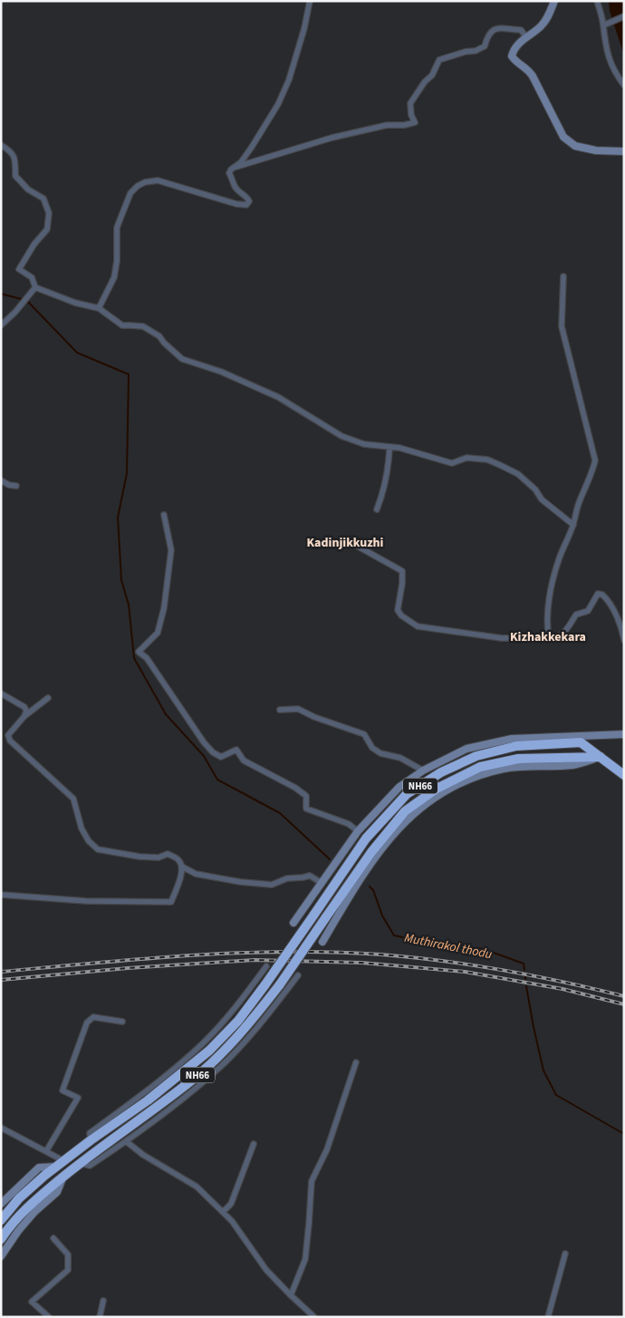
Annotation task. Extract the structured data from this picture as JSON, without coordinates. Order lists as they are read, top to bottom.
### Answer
{
  "streets": {
    "highway": ["NH66"]
  },
  "districts": ["Kadinjikkuzhi", "Kizhakkekara"],
  "water": ["Muthirakol thodu"]
}
